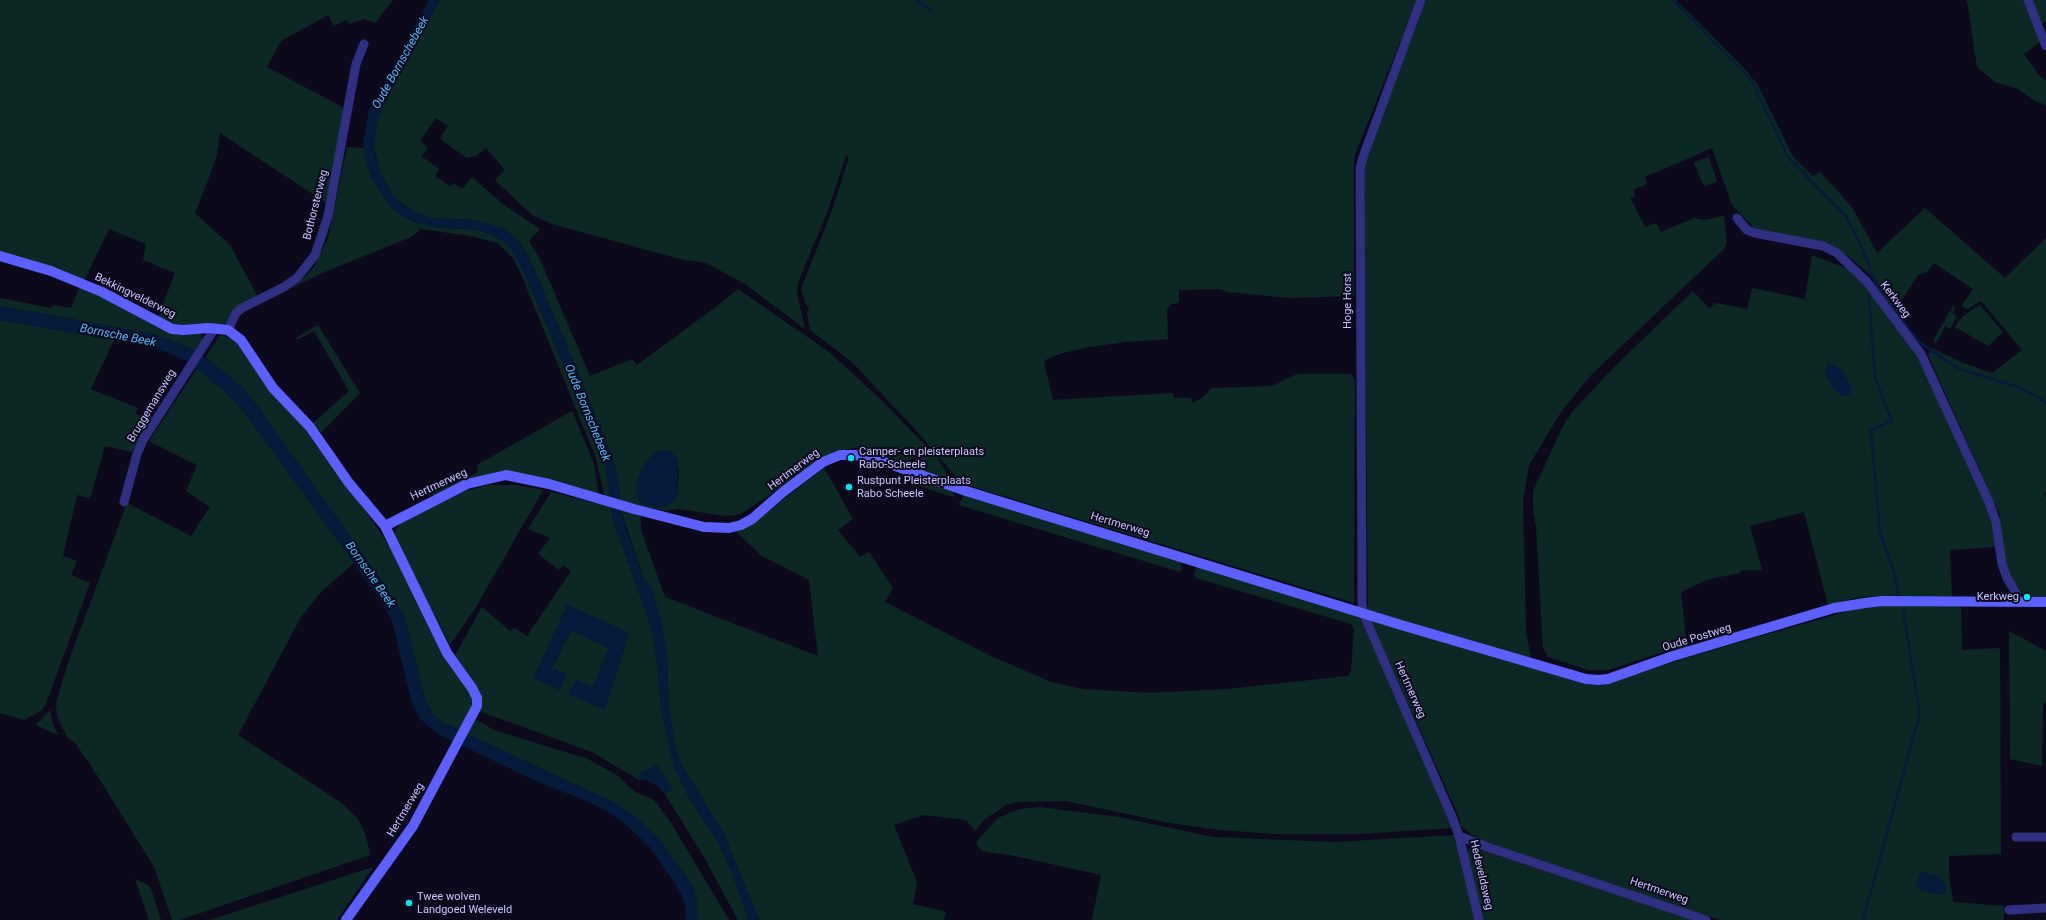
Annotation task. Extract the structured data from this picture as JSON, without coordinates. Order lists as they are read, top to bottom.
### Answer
{
  "streets": {
    "street": [
      "Bothorsterweg",
      "Bekkingvelderweg",
      "Kerkweg",
      "Hoge Horst",
      "Bruggemansweg",
      "Hertmerweg",
      "Oude Postweg",
      "Hedeveldsweg"
    ]
  },
  "crossings": [
    ["Bothorsterweg", "Bekkingvelderweg"],
    ["Bekkingvelderweg", "Bruggemansweg"],
    ["Kerkweg", "Oude Postweg"],
    ["Hoge Horst", "Hertmerweg"],
    ["Hoge Horst", "Oude Postweg"],
    ["Hertmerweg", "Oude Postweg"],
    ["Hertmerweg", "Hedeveldsweg"]
  ],
  "water": ["Oude Bornschebeek", "Bornsche Beek"],
  "places": [
    "Camper- en pleisterplaats Rabo-Scheele",
    "Rustpunt Pleisterplaats Rabo Scheele",
    "Kerkweg",
    "Twee wolven Landgoed Weleveld"
  ]
}
